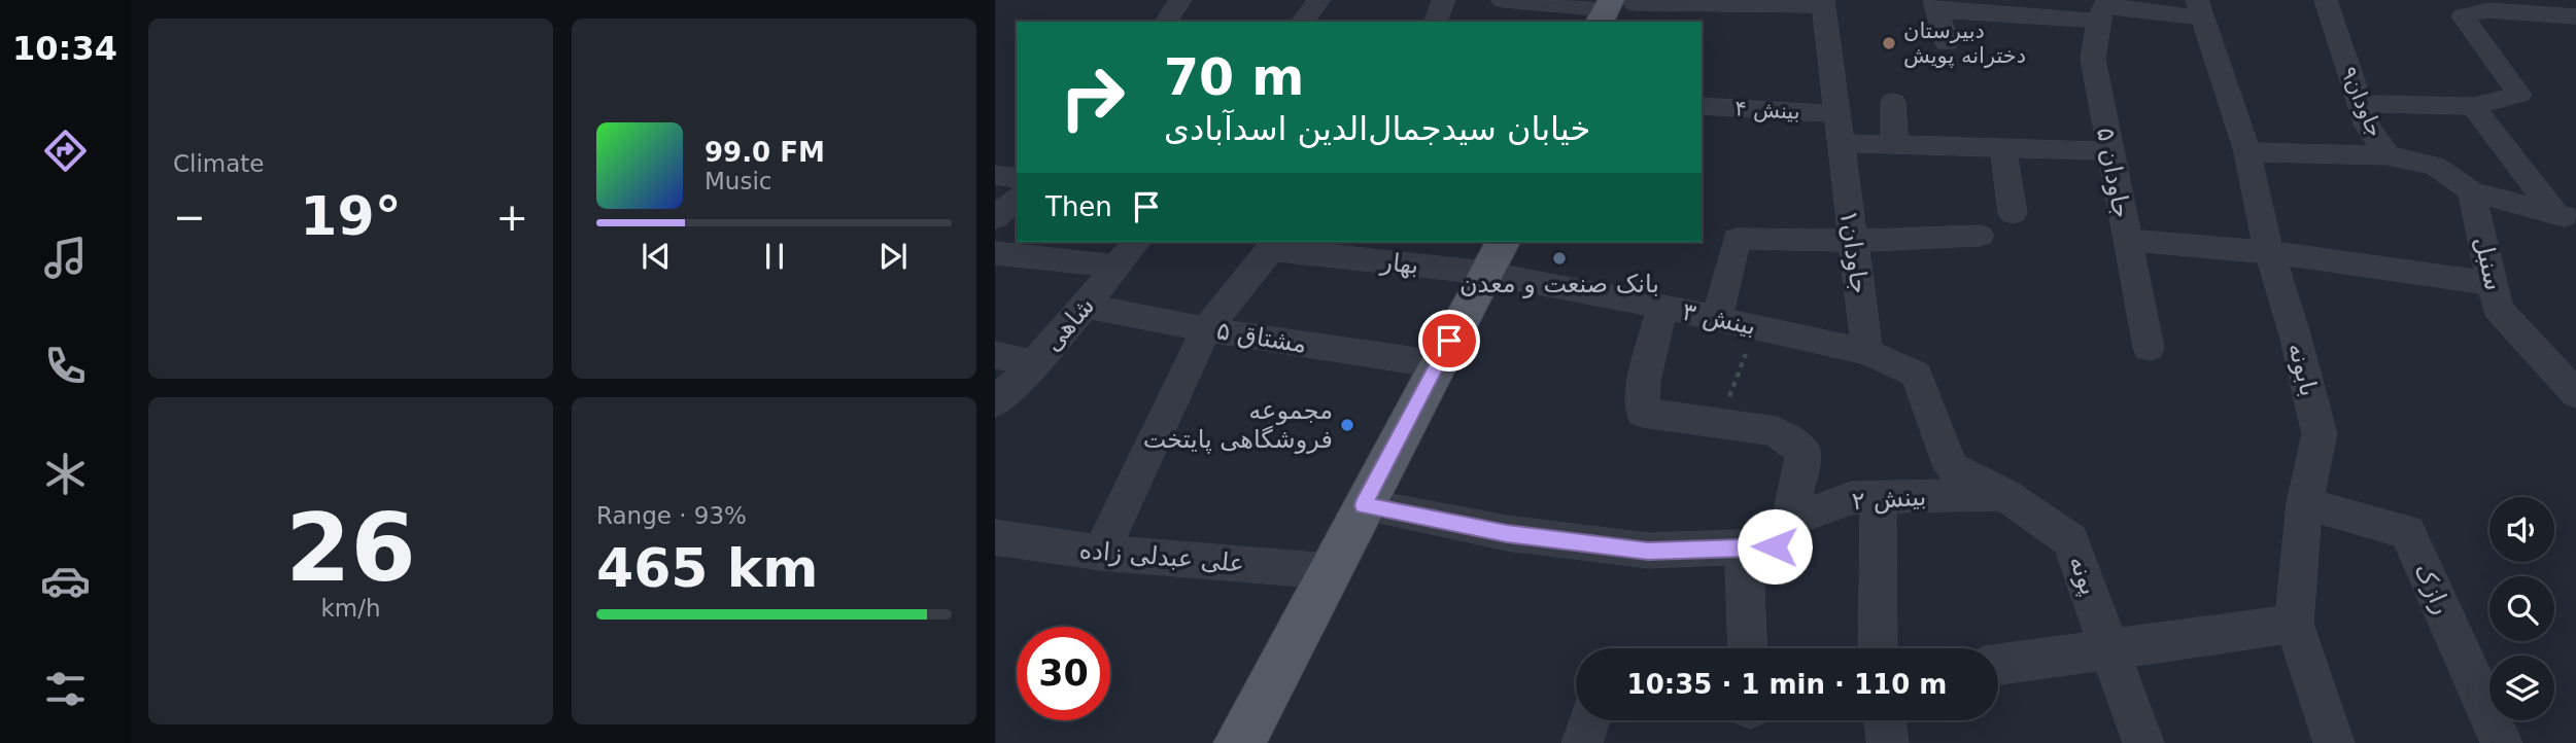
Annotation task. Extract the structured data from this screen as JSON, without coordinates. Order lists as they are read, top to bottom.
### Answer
{
  "streets": {
    "street": [
      "جاودان۹",
      "بینش ۴",
      "جاودان ۵",
      "جاودان۱",
      "بهار",
      "سنبل",
      "بینش ۳",
      "شاهی",
      "مشتاق ۵",
      "بابونه",
      "بینش ۲",
      "علی عبدلی زاده",
      "پونه",
      "رازک"
    ]
  },
  "crossings": [
    ["جاودان۹", "سنبل"],
    ["بینش ۴", "جاودان ۵"],
    ["بینش ۴", "جاودان۱"],
    ["جاودان۱", "بینش ۳"],
    ["جاودان۱", "پونه"],
    ["بهار", "بینش ۳"],
    ["بینش ۳", "پونه"],
    ["شاهی", "مشتاق ۵"],
    ["بابونه", "رازک"],
    ["بینش ۲", "پونه"]
  ],
  "places": ["دبیرستان دخترانه پویش", "بانک صنعت و معدن", "مجموعه فروشگاهی پایتخت"],
  "page": {
    "tabs": "10:34",
    "tile": [
      "Climate",
      ["26", "km/h"],
      ["Range · 93%", "465 km"]
    ],
    "turn": ["70 m", "خیابان سیدجمال‌الدین اسدآبادی"],
    "song": ["99.0 FM", "Music"],
    "then": "Then",
    "heat": ["−", "19°", "+"],
    "limit": "30",
    "trip": "10:35 · 1 min · 110 m"
  }
}
